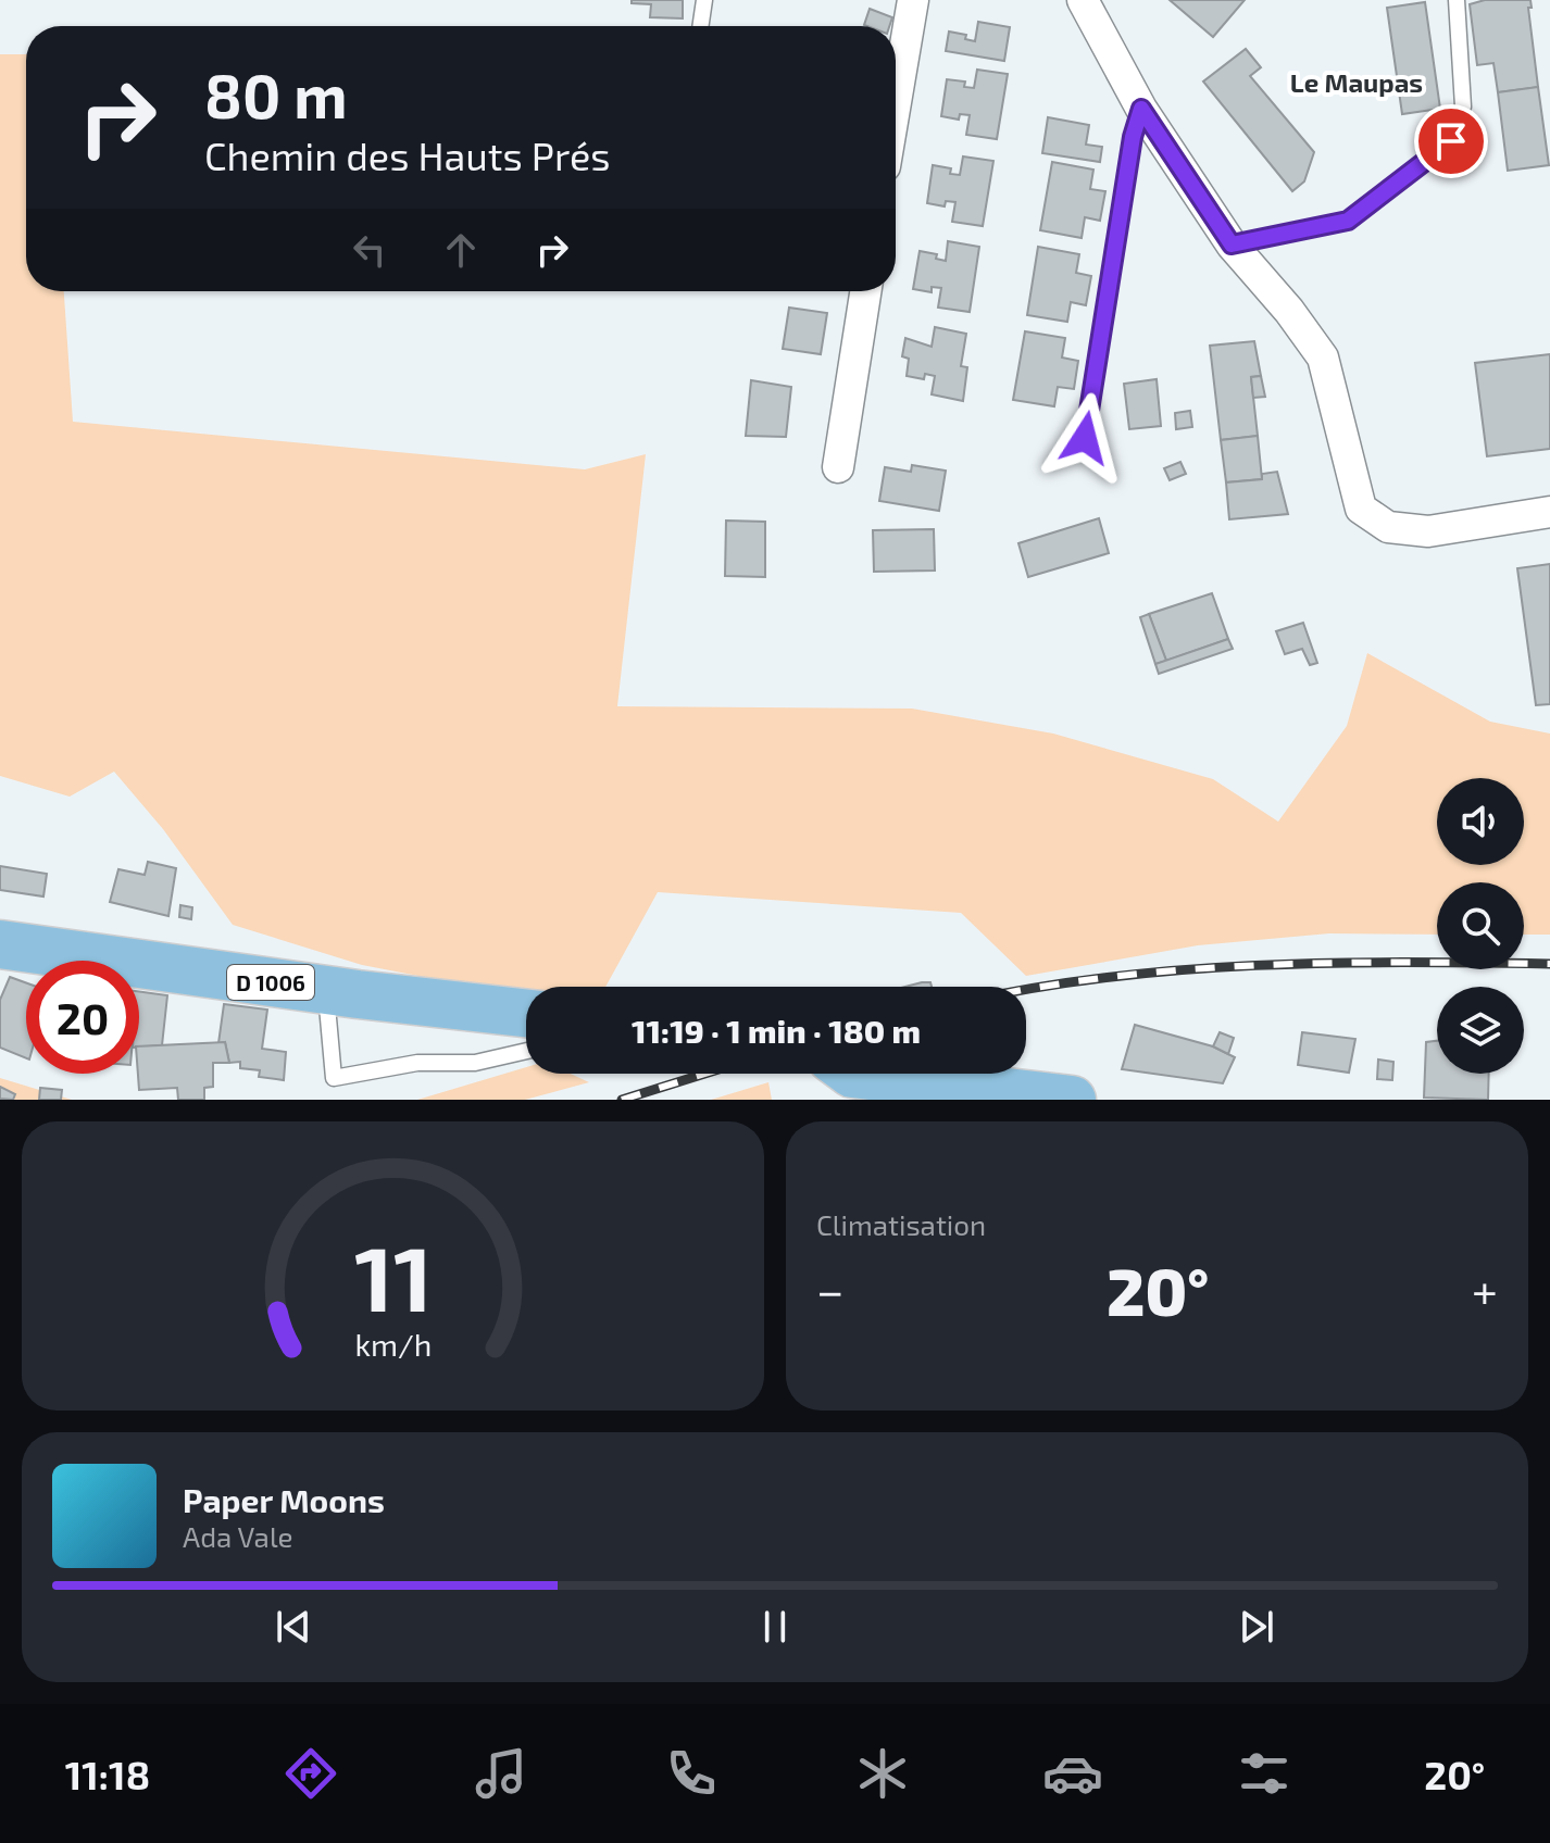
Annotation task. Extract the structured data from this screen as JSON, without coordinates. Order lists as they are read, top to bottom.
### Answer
{
  "streets": {
    "main road": ["D 1006"]
  },
  "districts": ["Le Maupas"],
  "page": {
    "turn": ["80 m", "Chemin des Hauts Prés"],
    "limit": "20",
    "trip": "11:19 · 1 min · 180 m",
    "tile": "Climatisation",
    "heat": ["−", "20°", "+"],
    "song": ["Paper Moons", "Ada Vale"],
    "tabs": ["11:18", "20°"],
    "gauge": ["11", "km/h"]
  }
}
